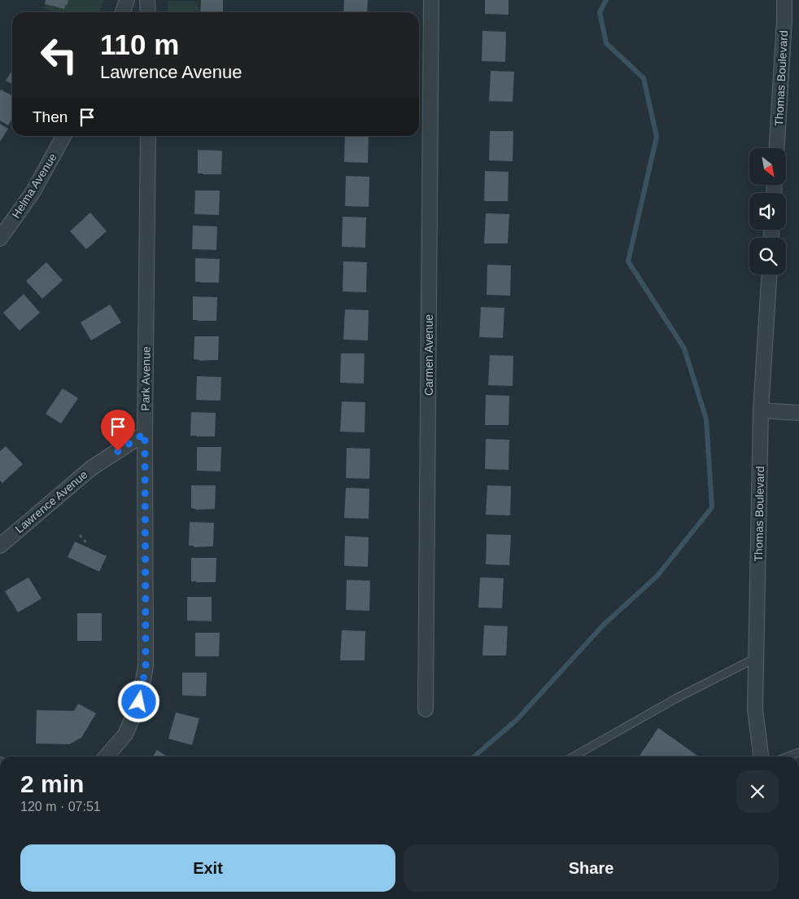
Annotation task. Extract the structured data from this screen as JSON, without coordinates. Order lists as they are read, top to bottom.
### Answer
{
  "streets": {
    "street": [
      "Thomas Boulevard",
      "Helma Avenue",
      "Carmen Avenue",
      "Park Avenue",
      "Lawrence Avenue"
    ]
  },
  "crossings": [
    ["Park Avenue", "Lawrence Avenue"]
  ],
  "north": "bottom right",
  "page": {
    "turn": ["110 m", "Lawrence Avenue"],
    "then": "Then",
    "heading": ["2 min", "120 m · 07:51"],
    "buttons": ["Exit", "Share"]
  }
}
